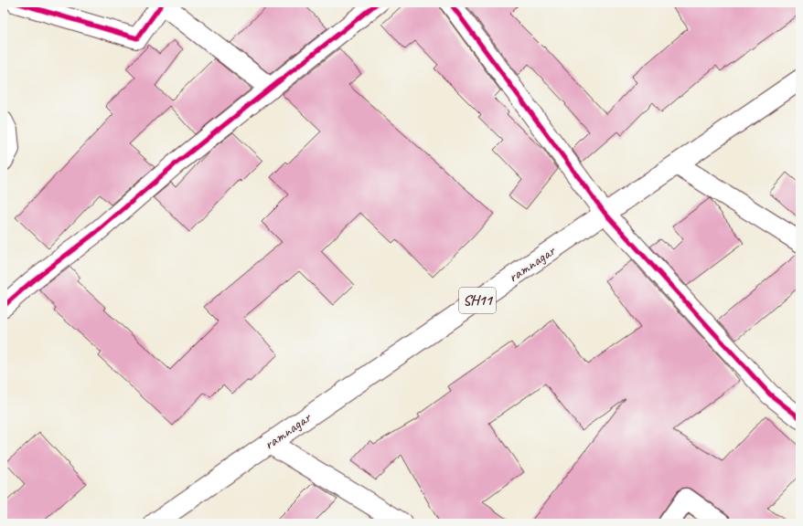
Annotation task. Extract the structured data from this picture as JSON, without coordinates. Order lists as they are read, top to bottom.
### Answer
{
  "streets": {
    "street": ["ramnagar", "SH11"]
  }
}
